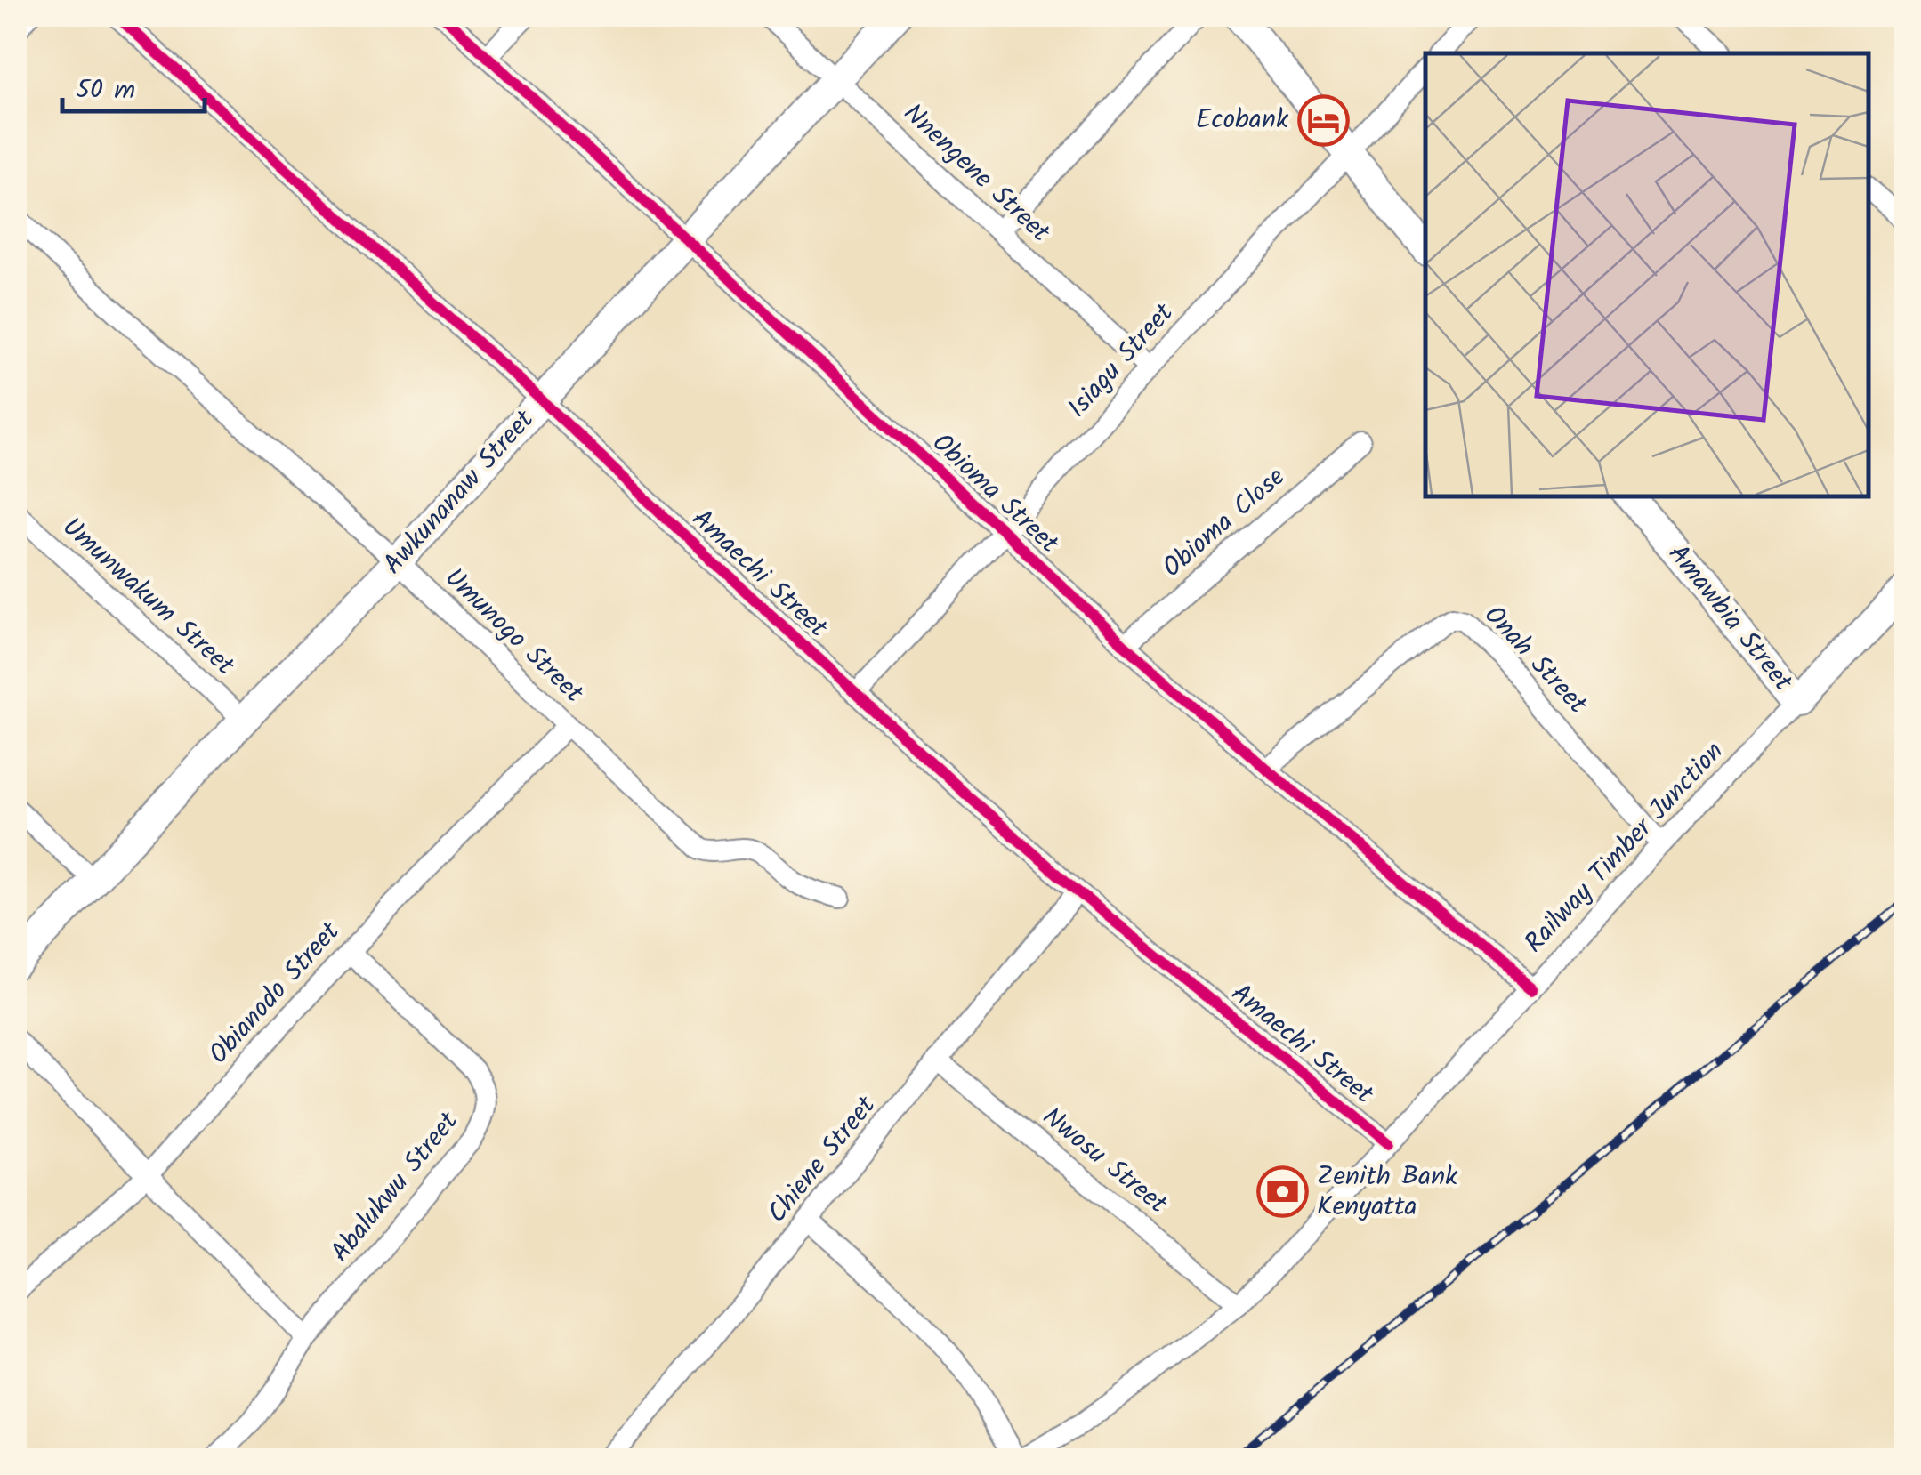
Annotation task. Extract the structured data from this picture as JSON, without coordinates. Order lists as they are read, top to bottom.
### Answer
{
  "streets": {
    "street": [
      "Nnengene Street",
      "Isiagu Street",
      "Awkunanaw Street",
      "Obioma Street",
      "Obioma Close",
      "Amaechi Street",
      "Umunwakum Street",
      "Amawbia Street",
      "Umunogo Street",
      "Onah Street",
      "Railway Timber Junction",
      "Obianodo Street",
      "Chiene Street",
      "Nwosu Street",
      "Abalukwu Street"
    ]
  },
  "crossings": [
    ["Nnengene Street", "Isiagu Street"],
    ["Nnengene Street", "Awkunanaw Street"],
    ["Isiagu Street", "Obioma Street"],
    ["Isiagu Street", "Amaechi Street"],
    ["Awkunanaw Street", "Obioma Street"],
    ["Awkunanaw Street", "Amaechi Street"],
    ["Awkunanaw Street", "Umunwakum Street"],
    ["Awkunanaw Street", "Umunogo Street"],
    ["Obioma Street", "Obioma Close"],
    ["Obioma Street", "Onah Street"],
    ["Obioma Street", "Railway Timber Junction"],
    ["Amaechi Street", "Railway Timber Junction"],
    ["Amaechi Street", "Chiene Street"],
    ["Amawbia Street", "Railway Timber Junction"],
    ["Umunogo Street", "Obianodo Street"],
    ["Onah Street", "Railway Timber Junction"],
    ["Railway Timber Junction", "Nwosu Street"],
    ["Obianodo Street", "Abalukwu Street"],
    ["Chiene Street", "Nwosu Street"]
  ],
  "places": {
    "hotel": ["Ecobank"],
    "bank": ["Zenith Bank Kenyatta"]
  },
  "scale_bar": "50 m"
}
